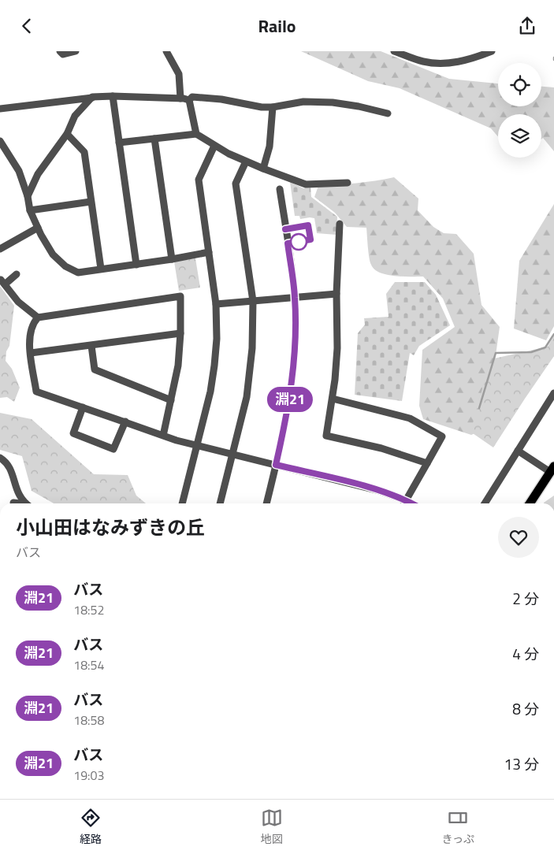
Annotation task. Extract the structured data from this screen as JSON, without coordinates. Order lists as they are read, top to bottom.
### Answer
{
  "lines": ["bus line 淵21"],
  "page": {
    "header": "Railo",
    "on_map": "淵21",
    "heading": ["小山田はなみずきの丘", "バス"],
    "list": [
      {
        "mark": "淵21",
        "name": "バス",
        "note": "18:52",
        "value": "2 分"
      },
      {
        "mark": "淵21",
        "name": "バス",
        "note": "18:54",
        "value": "4 分"
      },
      {
        "mark": "淵21",
        "name": "バス",
        "note": "18:58",
        "value": "8 分"
      },
      {
        "mark": "淵21",
        "name": "バス",
        "note": "19:03",
        "value": "13 分"
      }
    ],
    "tabs": ["経路", "地図", "きっぷ"]
  }
}
